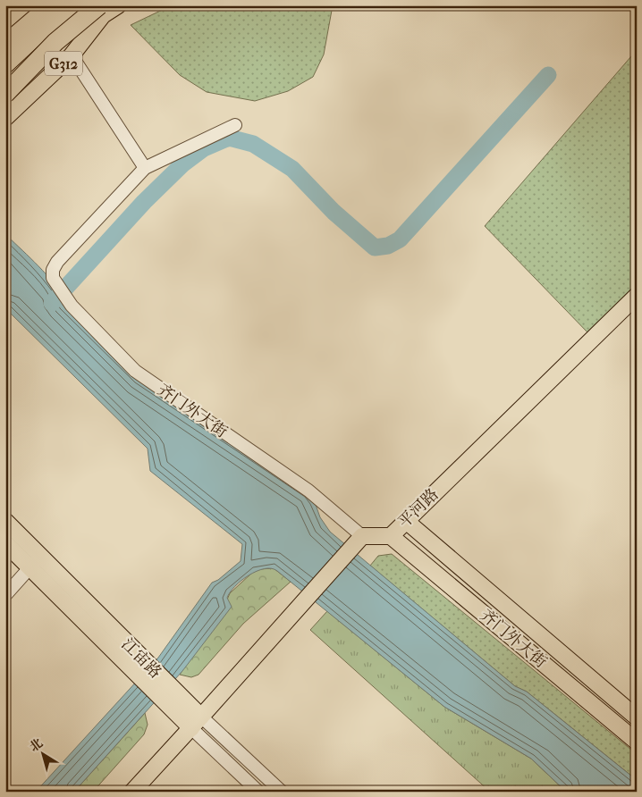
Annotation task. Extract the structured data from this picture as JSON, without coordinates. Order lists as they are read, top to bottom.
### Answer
{
  "streets": {
    "main road": [
      "G312",
      "齐门外大街",
      "平河路",
      "江宙路"
    ]
  },
  "crossings": [
    ["齐门外大街", "平河路"]
  ],
  "north": "top left"
}
